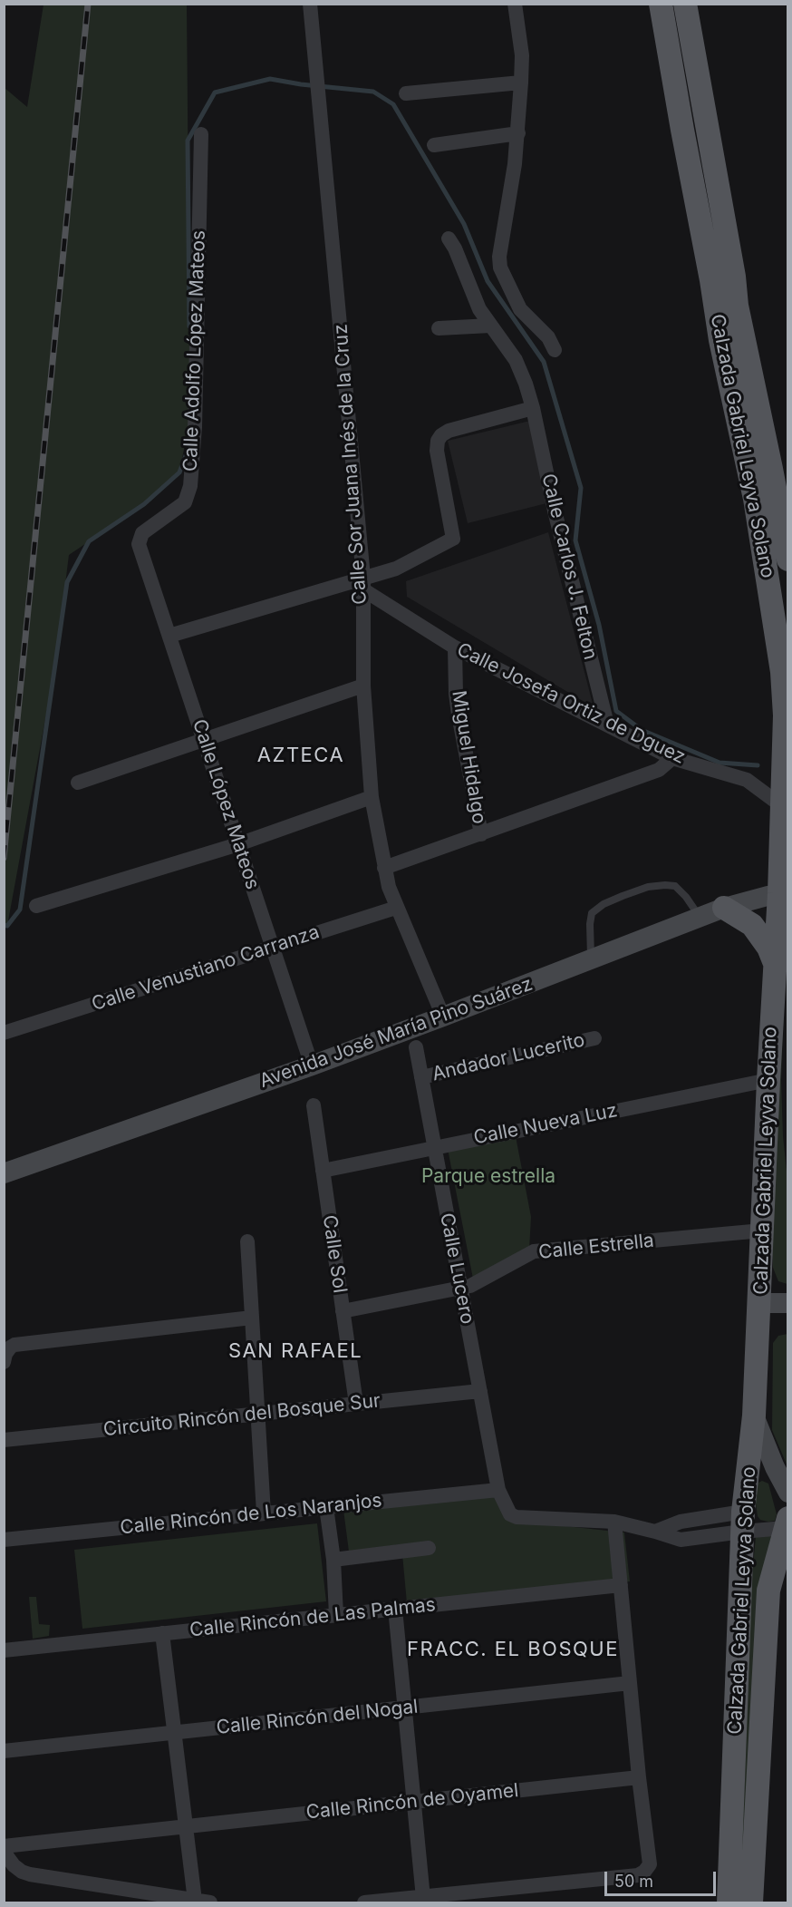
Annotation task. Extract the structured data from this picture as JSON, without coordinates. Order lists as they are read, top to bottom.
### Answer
{
  "streets": {
    "main road": ["Calzada Gabriel Leyva Solano"],
    "street": [
      "Calle Adolfo López Mateos",
      "Calle Sor Juana Inés de la Cruz",
      "Calle Carlos J. Felton",
      "Calle Josefa Ortiz de Dguez",
      "Miguel Hidalgo",
      "Calle López Mateos",
      "Calle Venustiano Carranza",
      "Avenida José María Pino Suárez",
      "Andador Lucerito",
      "Calle Nueva Luz",
      "Calle Estrella",
      "Calle Sol",
      "Calle Lucero",
      "Circuito Rincón del Bosque Sur",
      "Calle Rincón de Los Naranjos",
      "Calle Rincón de Las Palmas",
      "Calle Rincón del Nogal",
      "Calle Rincón de Oyamel"
    ]
  },
  "crossings": [
    ["Calle Adolfo López Mateos", "Calle López Mateos"],
    ["Calzada Gabriel Leyva Solano", "Calle Josefa Ortiz de Dguez"],
    ["Calzada Gabriel Leyva Solano", "Avenida José María Pino Suárez"],
    ["Calzada Gabriel Leyva Solano", "Calle Nueva Luz"],
    ["Calzada Gabriel Leyva Solano", "Calle Estrella"],
    ["Calle Sor Juana Inés de la Cruz", "Calle Josefa Ortiz de Dguez"],
    ["Calle Sor Juana Inés de la Cruz", "Calle Venustiano Carranza"],
    ["Calle Sor Juana Inés de la Cruz", "Avenida José María Pino Suárez"],
    ["Calle Carlos J. Felton", "Calle Josefa Ortiz de Dguez"],
    ["Calle Josefa Ortiz de Dguez", "Miguel Hidalgo"],
    ["Calle López Mateos", "Calle Venustiano Carranza"],
    ["Calle López Mateos", "Avenida José María Pino Suárez"],
    ["Andador Lucerito", "Calle Lucero"],
    ["Calle Nueva Luz", "Calle Sol"],
    ["Calle Nueva Luz", "Calle Lucero"],
    ["Calle Estrella", "Calle Sol"],
    ["Calle Estrella", "Calle Lucero"],
    ["Calle Sol", "Circuito Rincón del Bosque Sur"],
    ["Calle Lucero", "Circuito Rincón del Bosque Sur"],
    ["Calle Lucero", "Calle Rincón de Los Naranjos"]
  ],
  "districts": ["AZTECA", "SAN RAFAEL", "FRACC. EL BOSQUE"],
  "parks": ["Parque estrella"],
  "scale_bar": "50 m"
}
